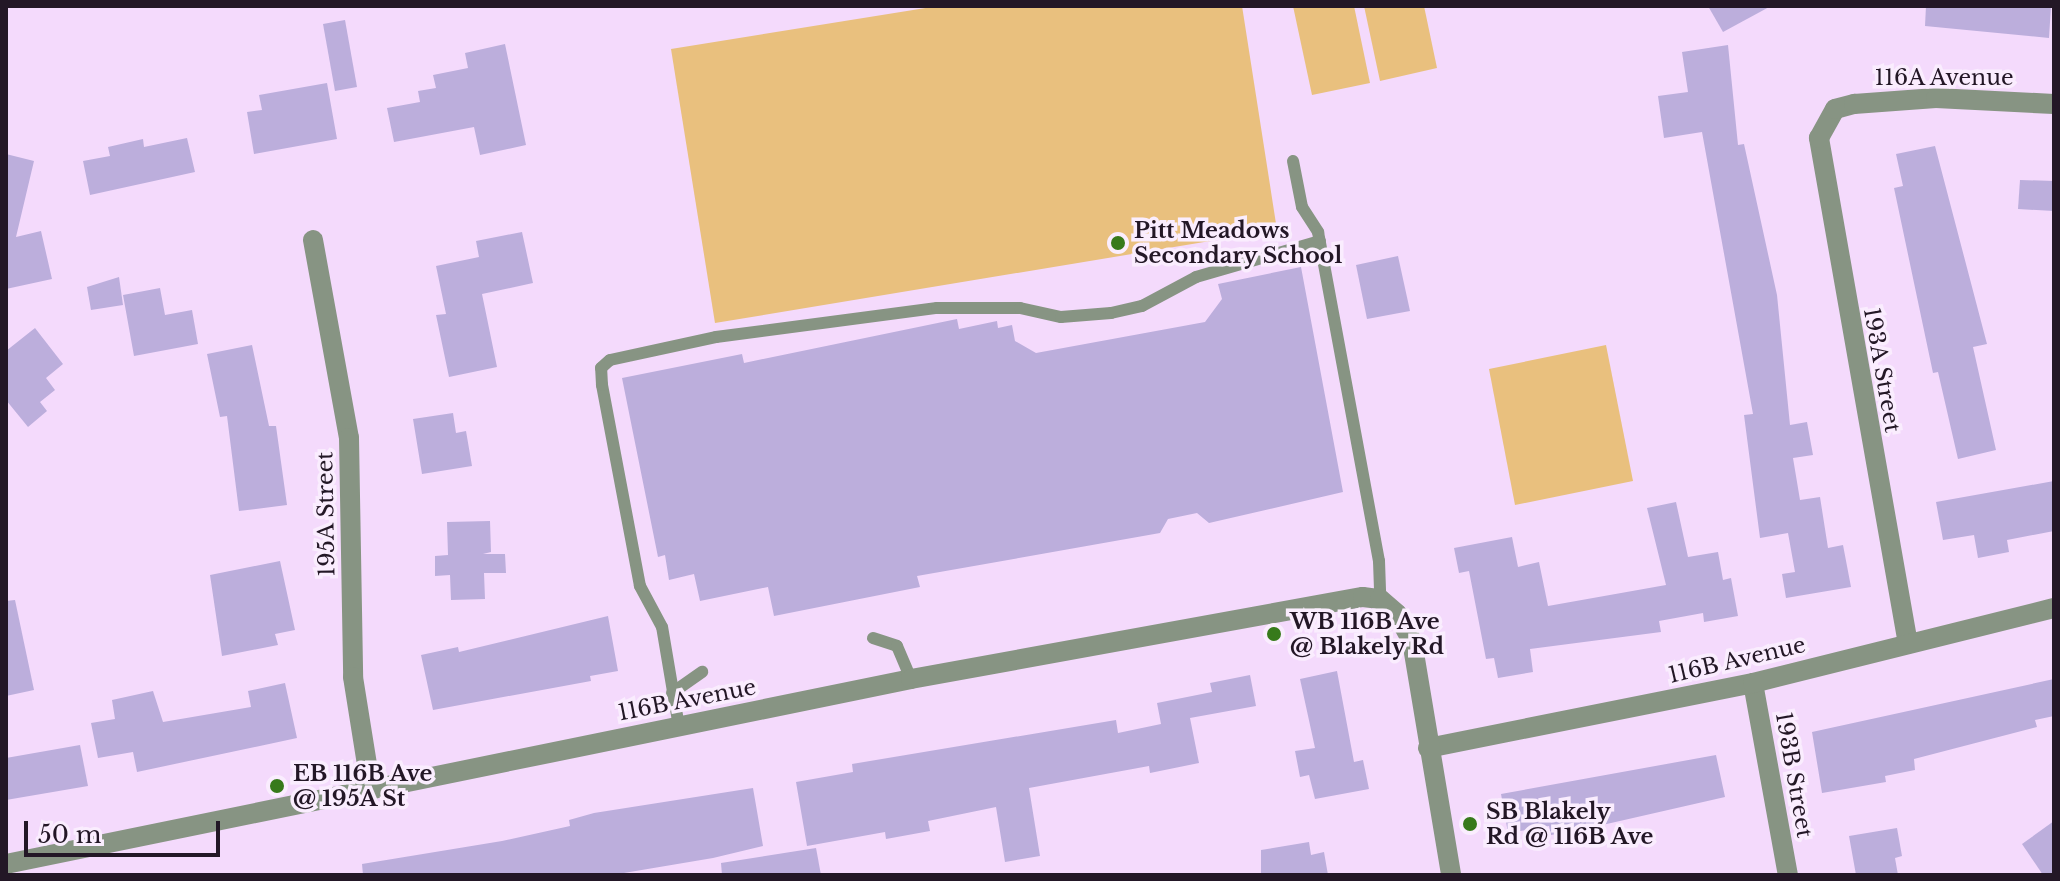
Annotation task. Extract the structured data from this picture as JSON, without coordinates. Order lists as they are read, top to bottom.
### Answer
{
  "streets": {
    "street": [
      "116A Avenue",
      "193A Street",
      "195A Street",
      "116B Avenue",
      "193B Street"
    ]
  },
  "crossings": [
    ["116A Avenue", "193A Street"],
    ["193A Street", "116B Avenue"],
    ["195A Street", "116B Avenue"],
    ["116B Avenue", "193B Street"]
  ],
  "places": [
    "Pitt Meadows Secondary School",
    "WB 116B Ave @ Blakely Rd",
    "EB 116B Ave @ 195A St",
    "SB Blakely Rd @ 116B Ave"
  ],
  "scale_bar": "50 m"
}
